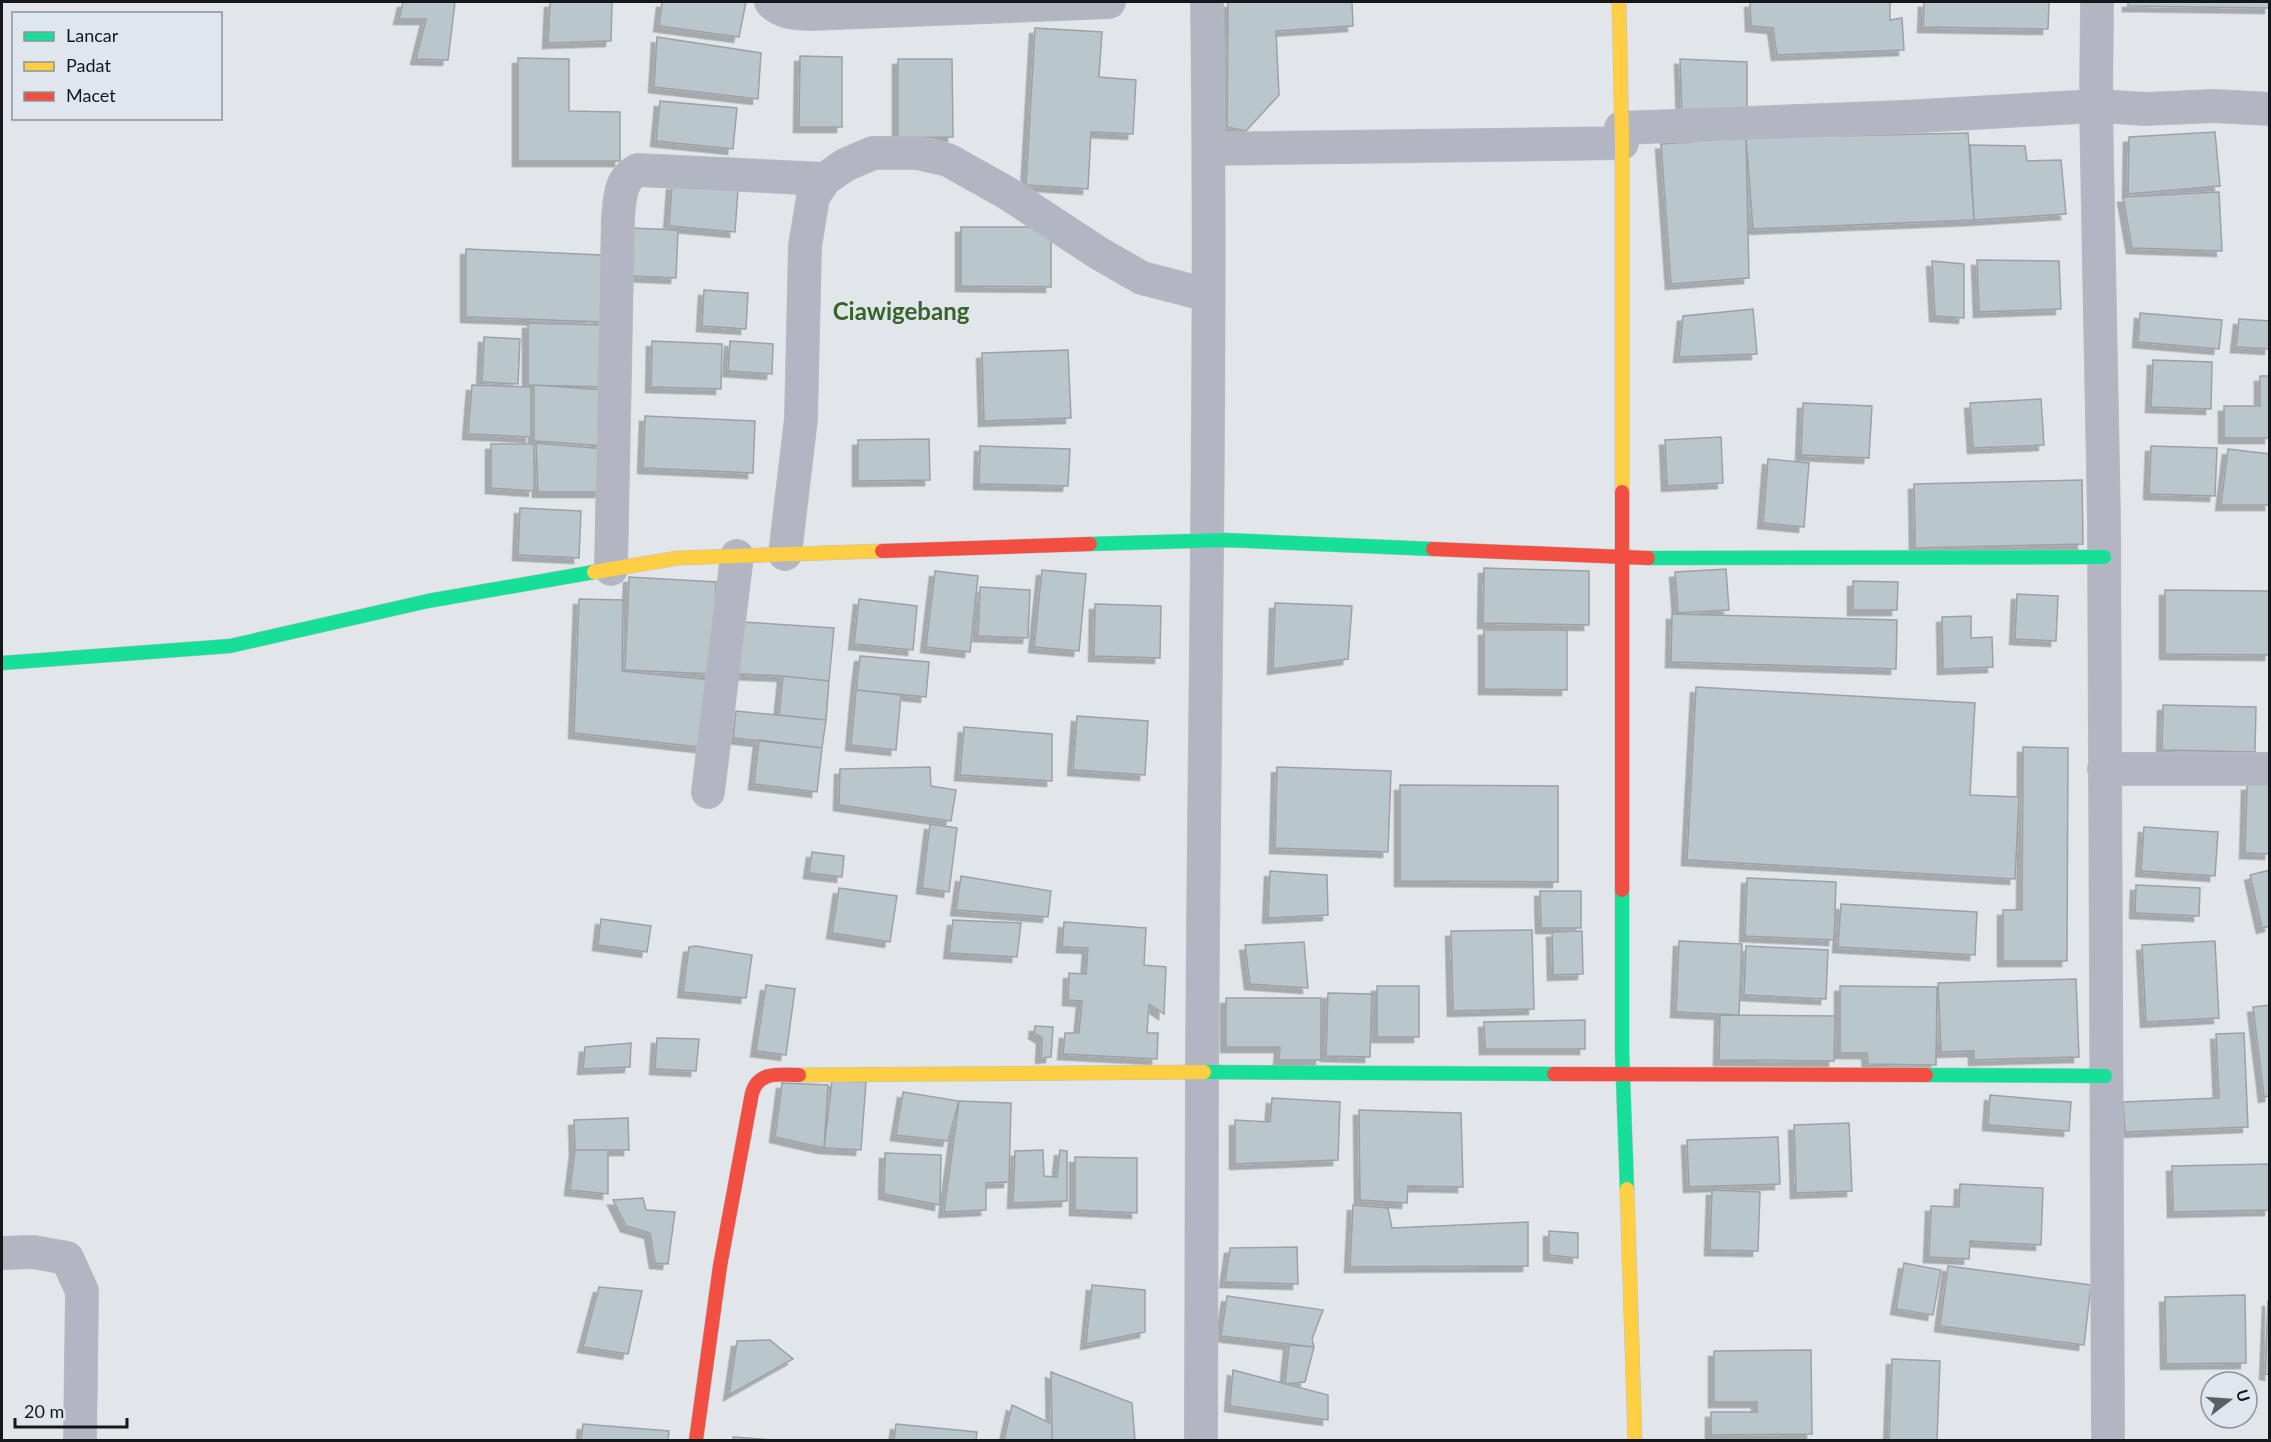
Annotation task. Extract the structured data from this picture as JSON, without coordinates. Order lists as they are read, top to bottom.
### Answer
{
  "districts": ["Ciawigebang"],
  "legend": ["Lancar", "Padat", "Macet"],
  "scale_bar": "20 m",
  "north": "right"
}
